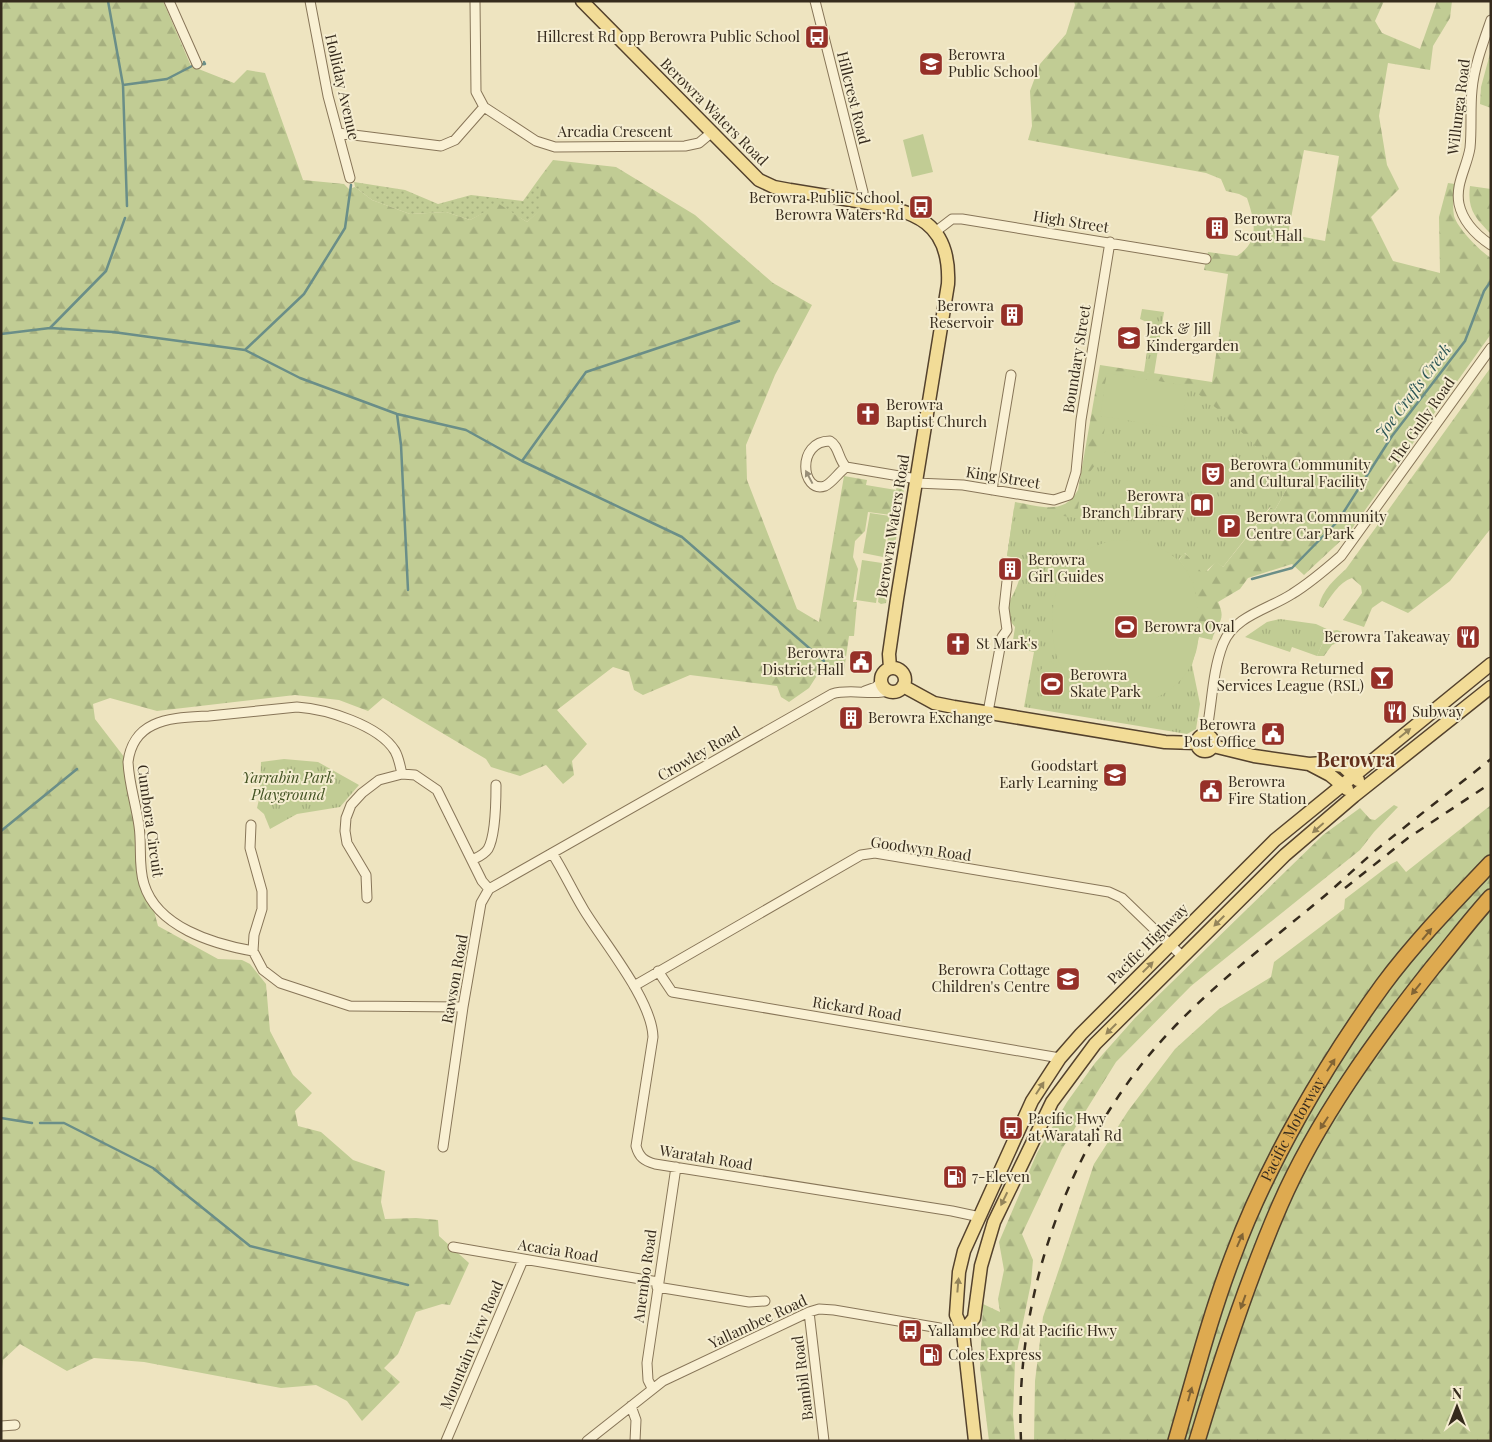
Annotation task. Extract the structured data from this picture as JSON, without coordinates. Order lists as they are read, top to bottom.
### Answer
{
  "streets": {
    "highway": ["Pacific Motorway"],
    "main road": ["Berowra Waters Road", "Pacific Highway"],
    "street": [
      "Holliday Avenue",
      "Hillcrest Road",
      "Willunga Road",
      "Arcadia Crescent",
      "High Street",
      "Boundary Street",
      "The Gully Road",
      "King Street",
      "Crowley Road",
      "Cumbora Circuit",
      "Goodwyn Road",
      "Rawson Road",
      "Rickard Road",
      "Waratah Road",
      "Acacia Road",
      "Anembo Road",
      "Yallambee Road",
      "Mountain View Road",
      "Bambil Road"
    ]
  },
  "crossings": [
    ["Hillcrest Road", "Berowra Waters Road"],
    ["Berowra Waters Road", "Arcadia Crescent"],
    ["Berowra Waters Road", "High Street"],
    ["Berowra Waters Road", "King Street"],
    ["Berowra Waters Road", "Crowley Road"],
    ["High Street", "Boundary Street"],
    ["Boundary Street", "King Street"],
    ["Crowley Road", "Waratah Road"],
    ["Goodwyn Road", "Pacific Highway"],
    ["Goodwyn Road", "Rickard Road"],
    ["Goodwyn Road", "Waratah Road"],
    ["Pacific Highway", "Rickard Road"],
    ["Pacific Highway", "Waratah Road"],
    ["Pacific Highway", "Yallambee Road"],
    ["Waratah Road", "Anembo Road"],
    ["Acacia Road", "Anembo Road"],
    ["Acacia Road", "Mountain View Road"],
    ["Anembo Road", "Yallambee Road"],
    ["Yallambee Road", "Bambil Road"]
  ],
  "districts": ["Berowra"],
  "water": ["Joe Crafts Creek"],
  "parks": ["Yarrabin Park Playground"],
  "places": {
    "bus stop": [
      "Hillcrest Rd opp Berowra Public School",
      "Berowra Public School, Berowra Waters Rd",
      "Pacific Hwy at Waratah Rd",
      "Yallambee Rd at Pacific Hwy"
    ],
    "school or university": [
      "Berowra Public School",
      "Jack & Jill Kindergarden",
      "Goodstart Early Learning",
      "Berowra Cottage Children's Centre"
    ],
    "building": [
      "Berowra Scout Hall",
      "Berowra Reservoir",
      "Berowra Girl Guides",
      "Berowra Exchange"
    ],
    "church": ["Berowra Baptist Church", "St Mark's"],
    "theatre": ["Berowra Community and Cultural Facility"],
    "library": ["Berowra Branch Library"],
    "parking": ["Berowra Community Centre Car Park"],
    "sports": ["Berowra Oval", "Berowra Skate Park"],
    "restaurant": ["Berowra Takeaway", "Subway"],
    "public building": ["Berowra District Hall", "Berowra Post Office", "Berowra Fire Station"],
    "bar": ["Berowra Returned Services League (RSL)"],
    "fuel station": ["7-Eleven", "Coles Express"]
  },
  "north": "top"
}
